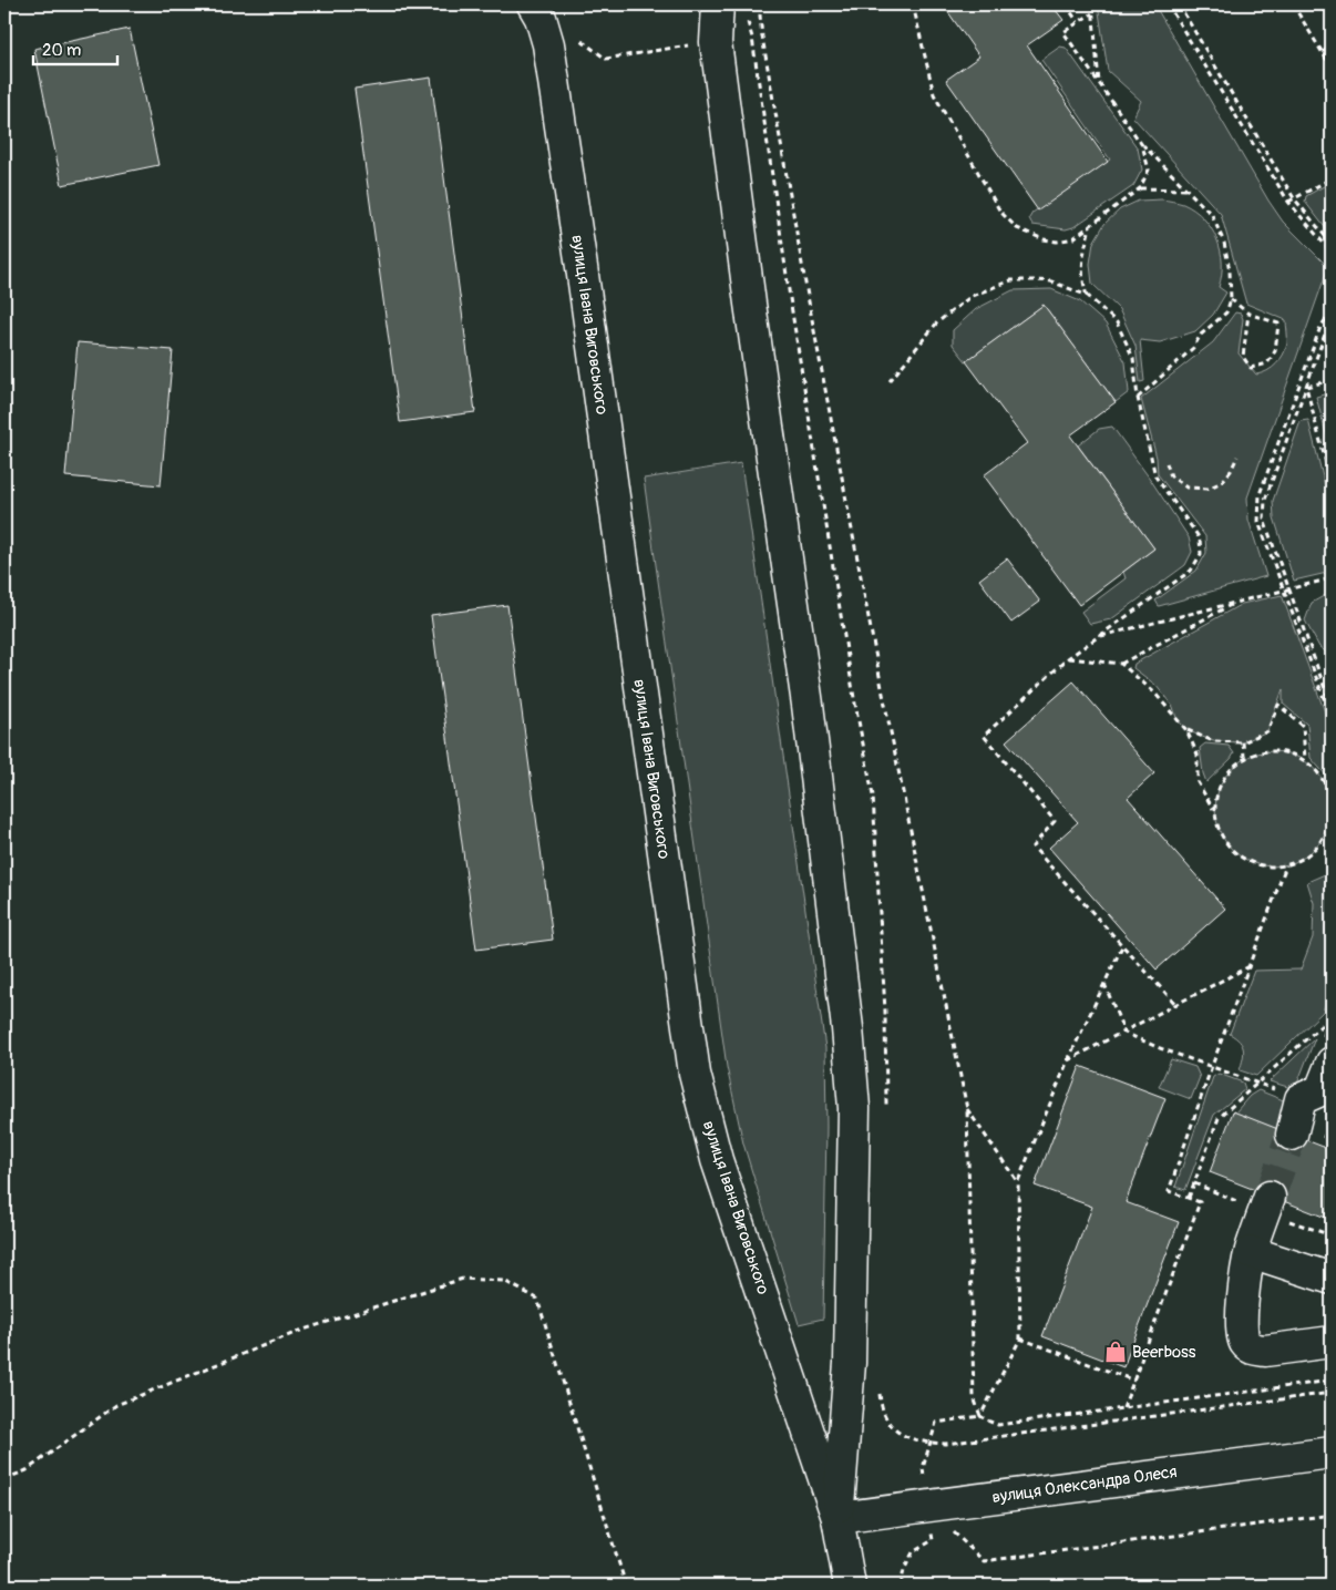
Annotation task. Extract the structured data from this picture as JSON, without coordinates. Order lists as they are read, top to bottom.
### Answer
{
  "streets": {
    "main road": ["вулиця Івана Виговського", "вулиця Олександра Олеся"]
  },
  "crossings": [
    ["вулиця Івана Виговського", "вулиця Олександра Олеся"]
  ],
  "places": {
    "shop": ["Beerboss"]
  },
  "scale_bar": "20 m"
}
